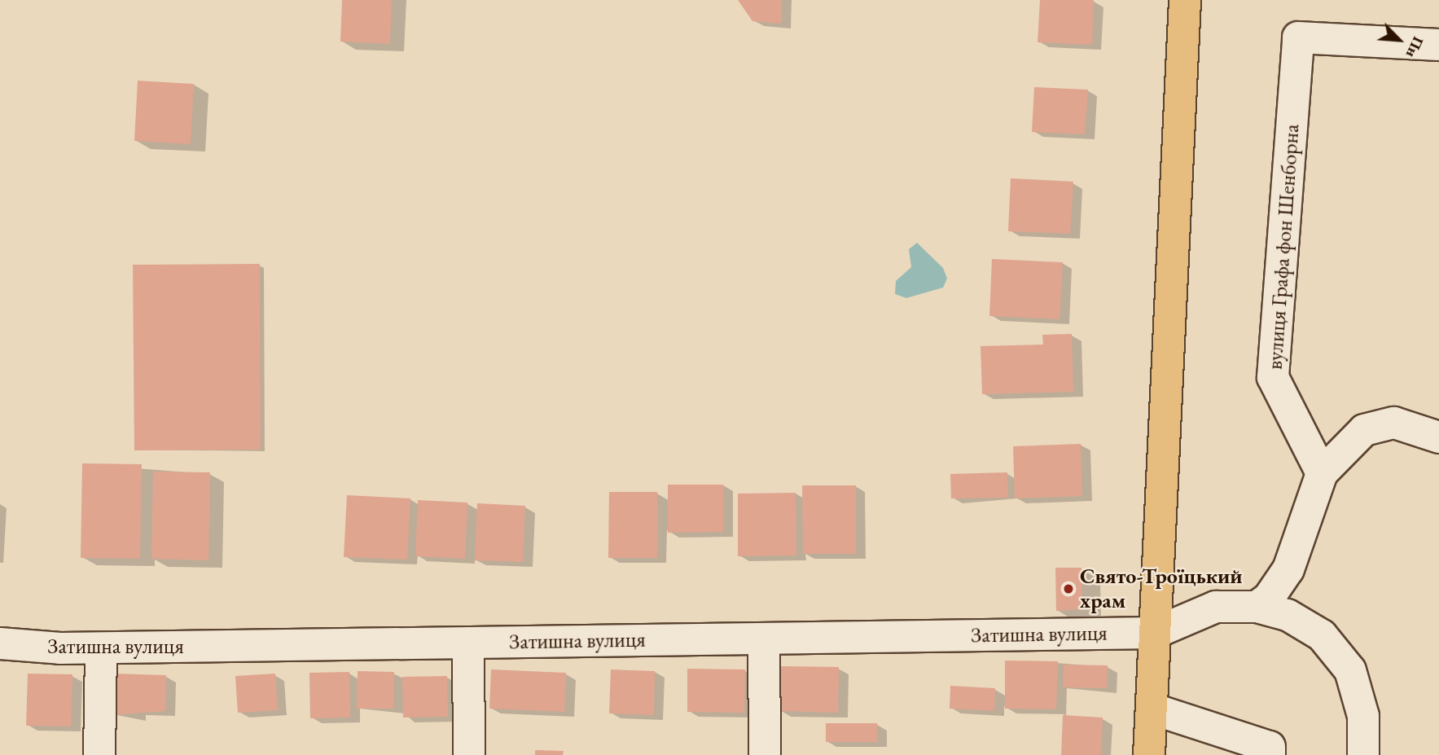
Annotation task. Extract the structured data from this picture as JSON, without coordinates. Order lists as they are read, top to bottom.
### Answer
{
  "streets": {
    "street": ["вулиця Графа фон Шенборна", "Затишна вулиця"]
  },
  "places": ["Свято-Троїцький храм"],
  "north": "bottom right"
}
